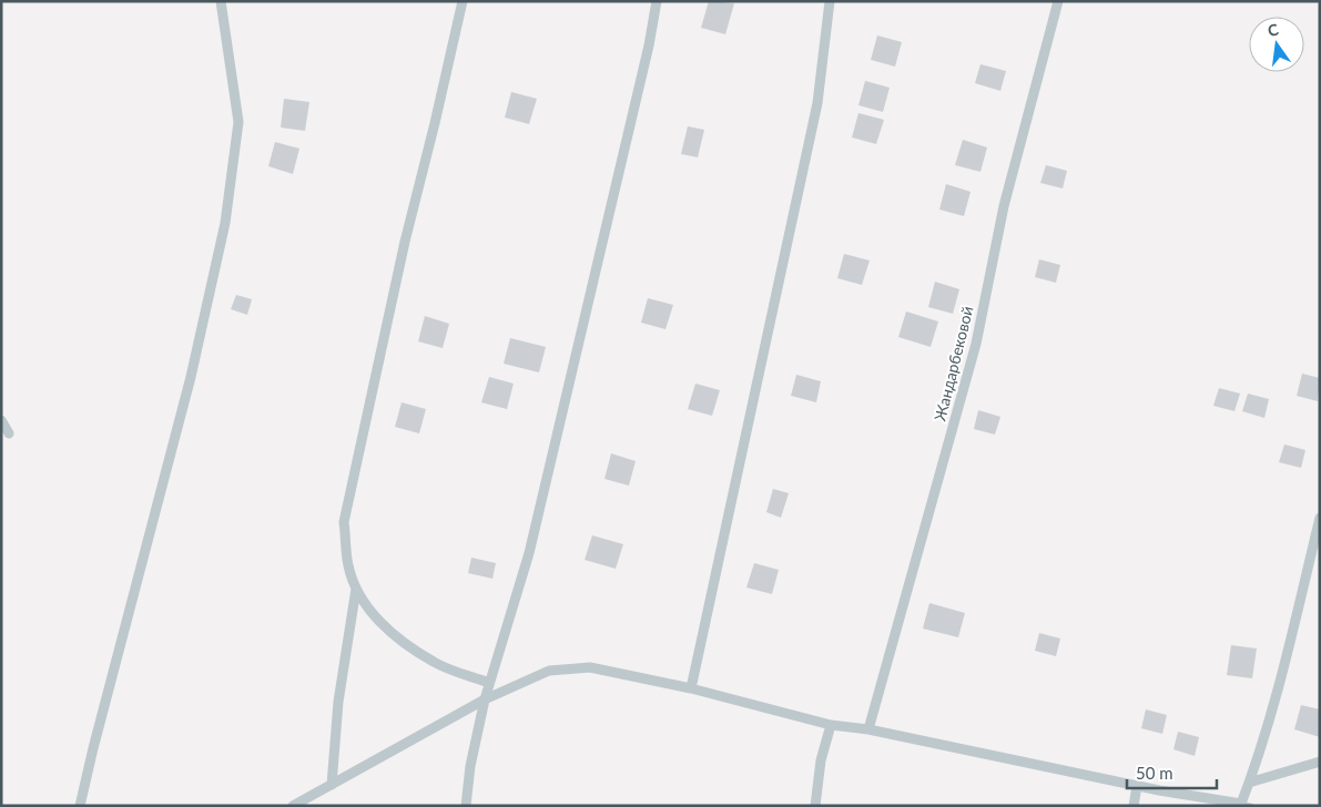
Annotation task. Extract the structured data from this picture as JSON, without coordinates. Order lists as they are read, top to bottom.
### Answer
{
  "streets": {
    "street": ["Жандарбековой"]
  },
  "scale_bar": "50 m",
  "north": "top"
}
